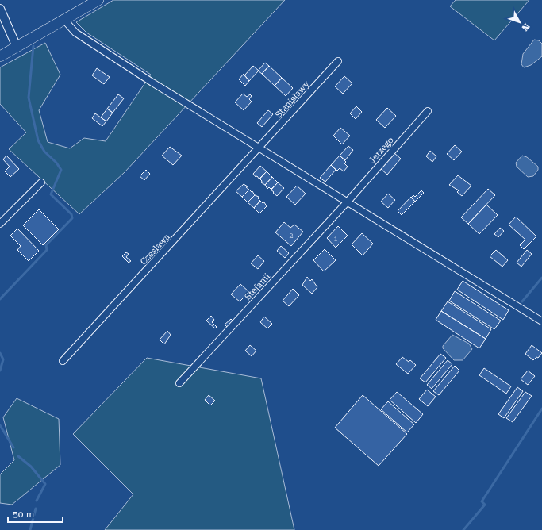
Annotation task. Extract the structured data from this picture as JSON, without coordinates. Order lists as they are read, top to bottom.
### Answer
{
  "streets": {
    "street": [
      "Stanisławy",
      "Jerzego",
      "Czesława",
      "Stefanii"
    ]
  },
  "crossings": [
    ["Stanisławy", "Czesława"],
    ["Jerzego", "Stefanii"]
  ],
  "house_numbers": ["2", "1"],
  "scale_bar": "50 m",
  "north": "bottom right"
}
